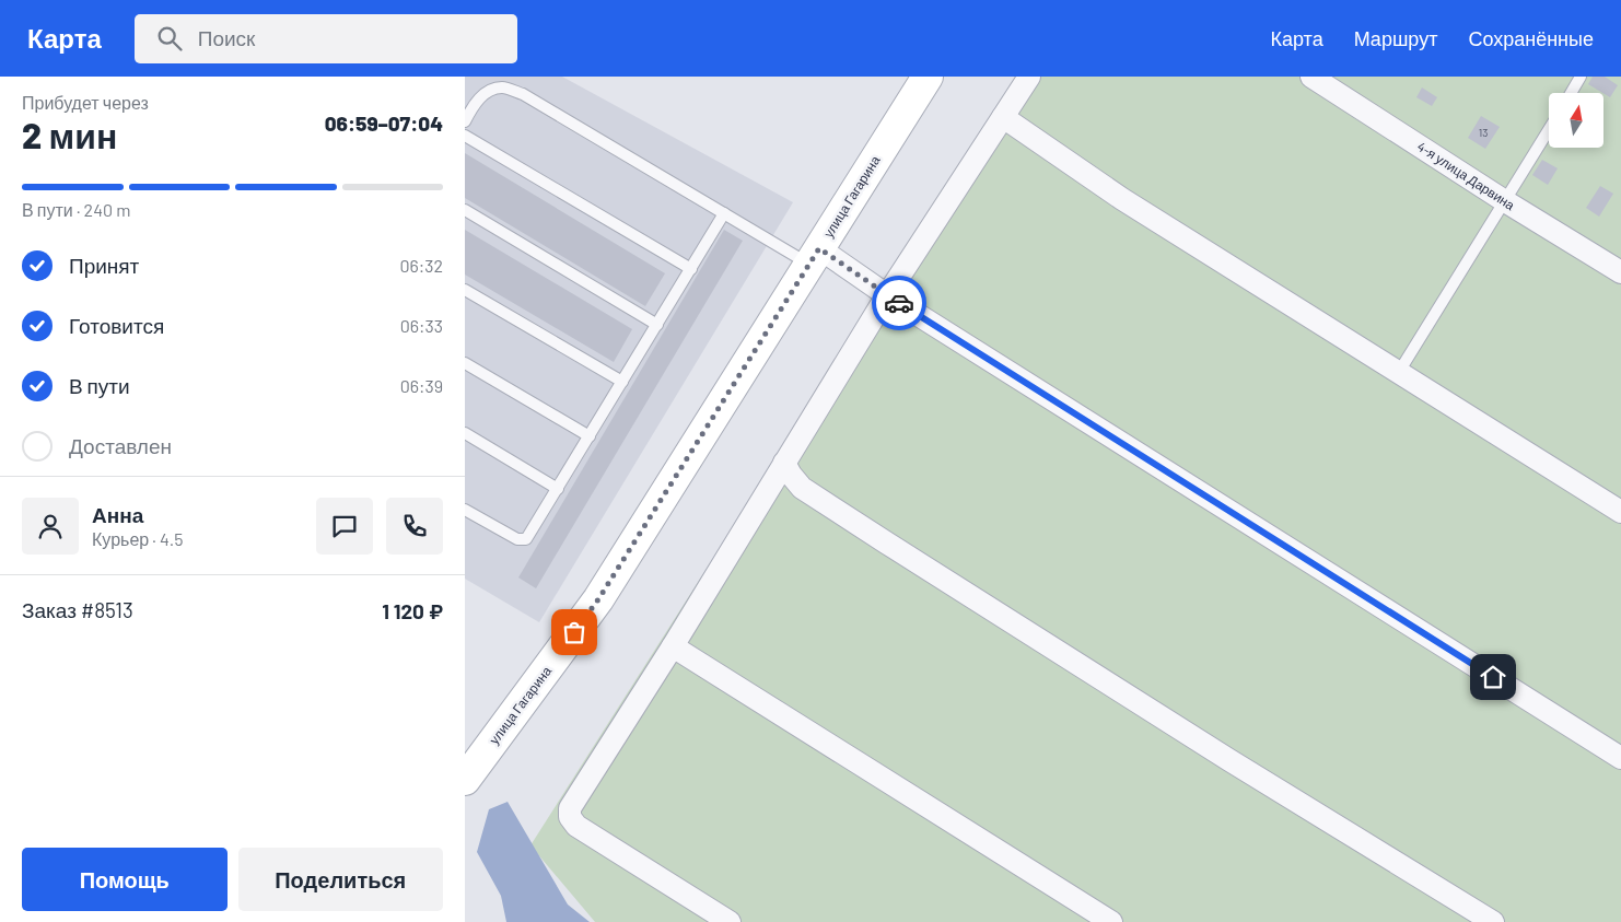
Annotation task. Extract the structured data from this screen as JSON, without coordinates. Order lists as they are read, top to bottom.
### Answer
{
  "streets": {
    "main road": ["улица Гагарина"],
    "street": ["4-я улица Дарвина"]
  },
  "house_numbers": ["13"],
  "north": "top",
  "page": {
    "header": "Карта",
    "search": "Поиск",
    "nav": ["Карта", "Маршрут", "Сохранённые"],
    "heading": ["2 мин", "Прибудет через", "06:59–07:04"],
    "panel": [
      "Анна",
      "Курьер · 4.5",
      "Заказ #8513",
      "1 120 ₽"
    ],
    "bar": "В пути · 240 m",
    "list": [
      ["Принят", "06:32"],
      ["Готовится", "06:33"],
      ["В пути", "06:39"],
      "Доставлен"
    ],
    "buttons": ["Помощь", "Поделиться"]
  }
}
